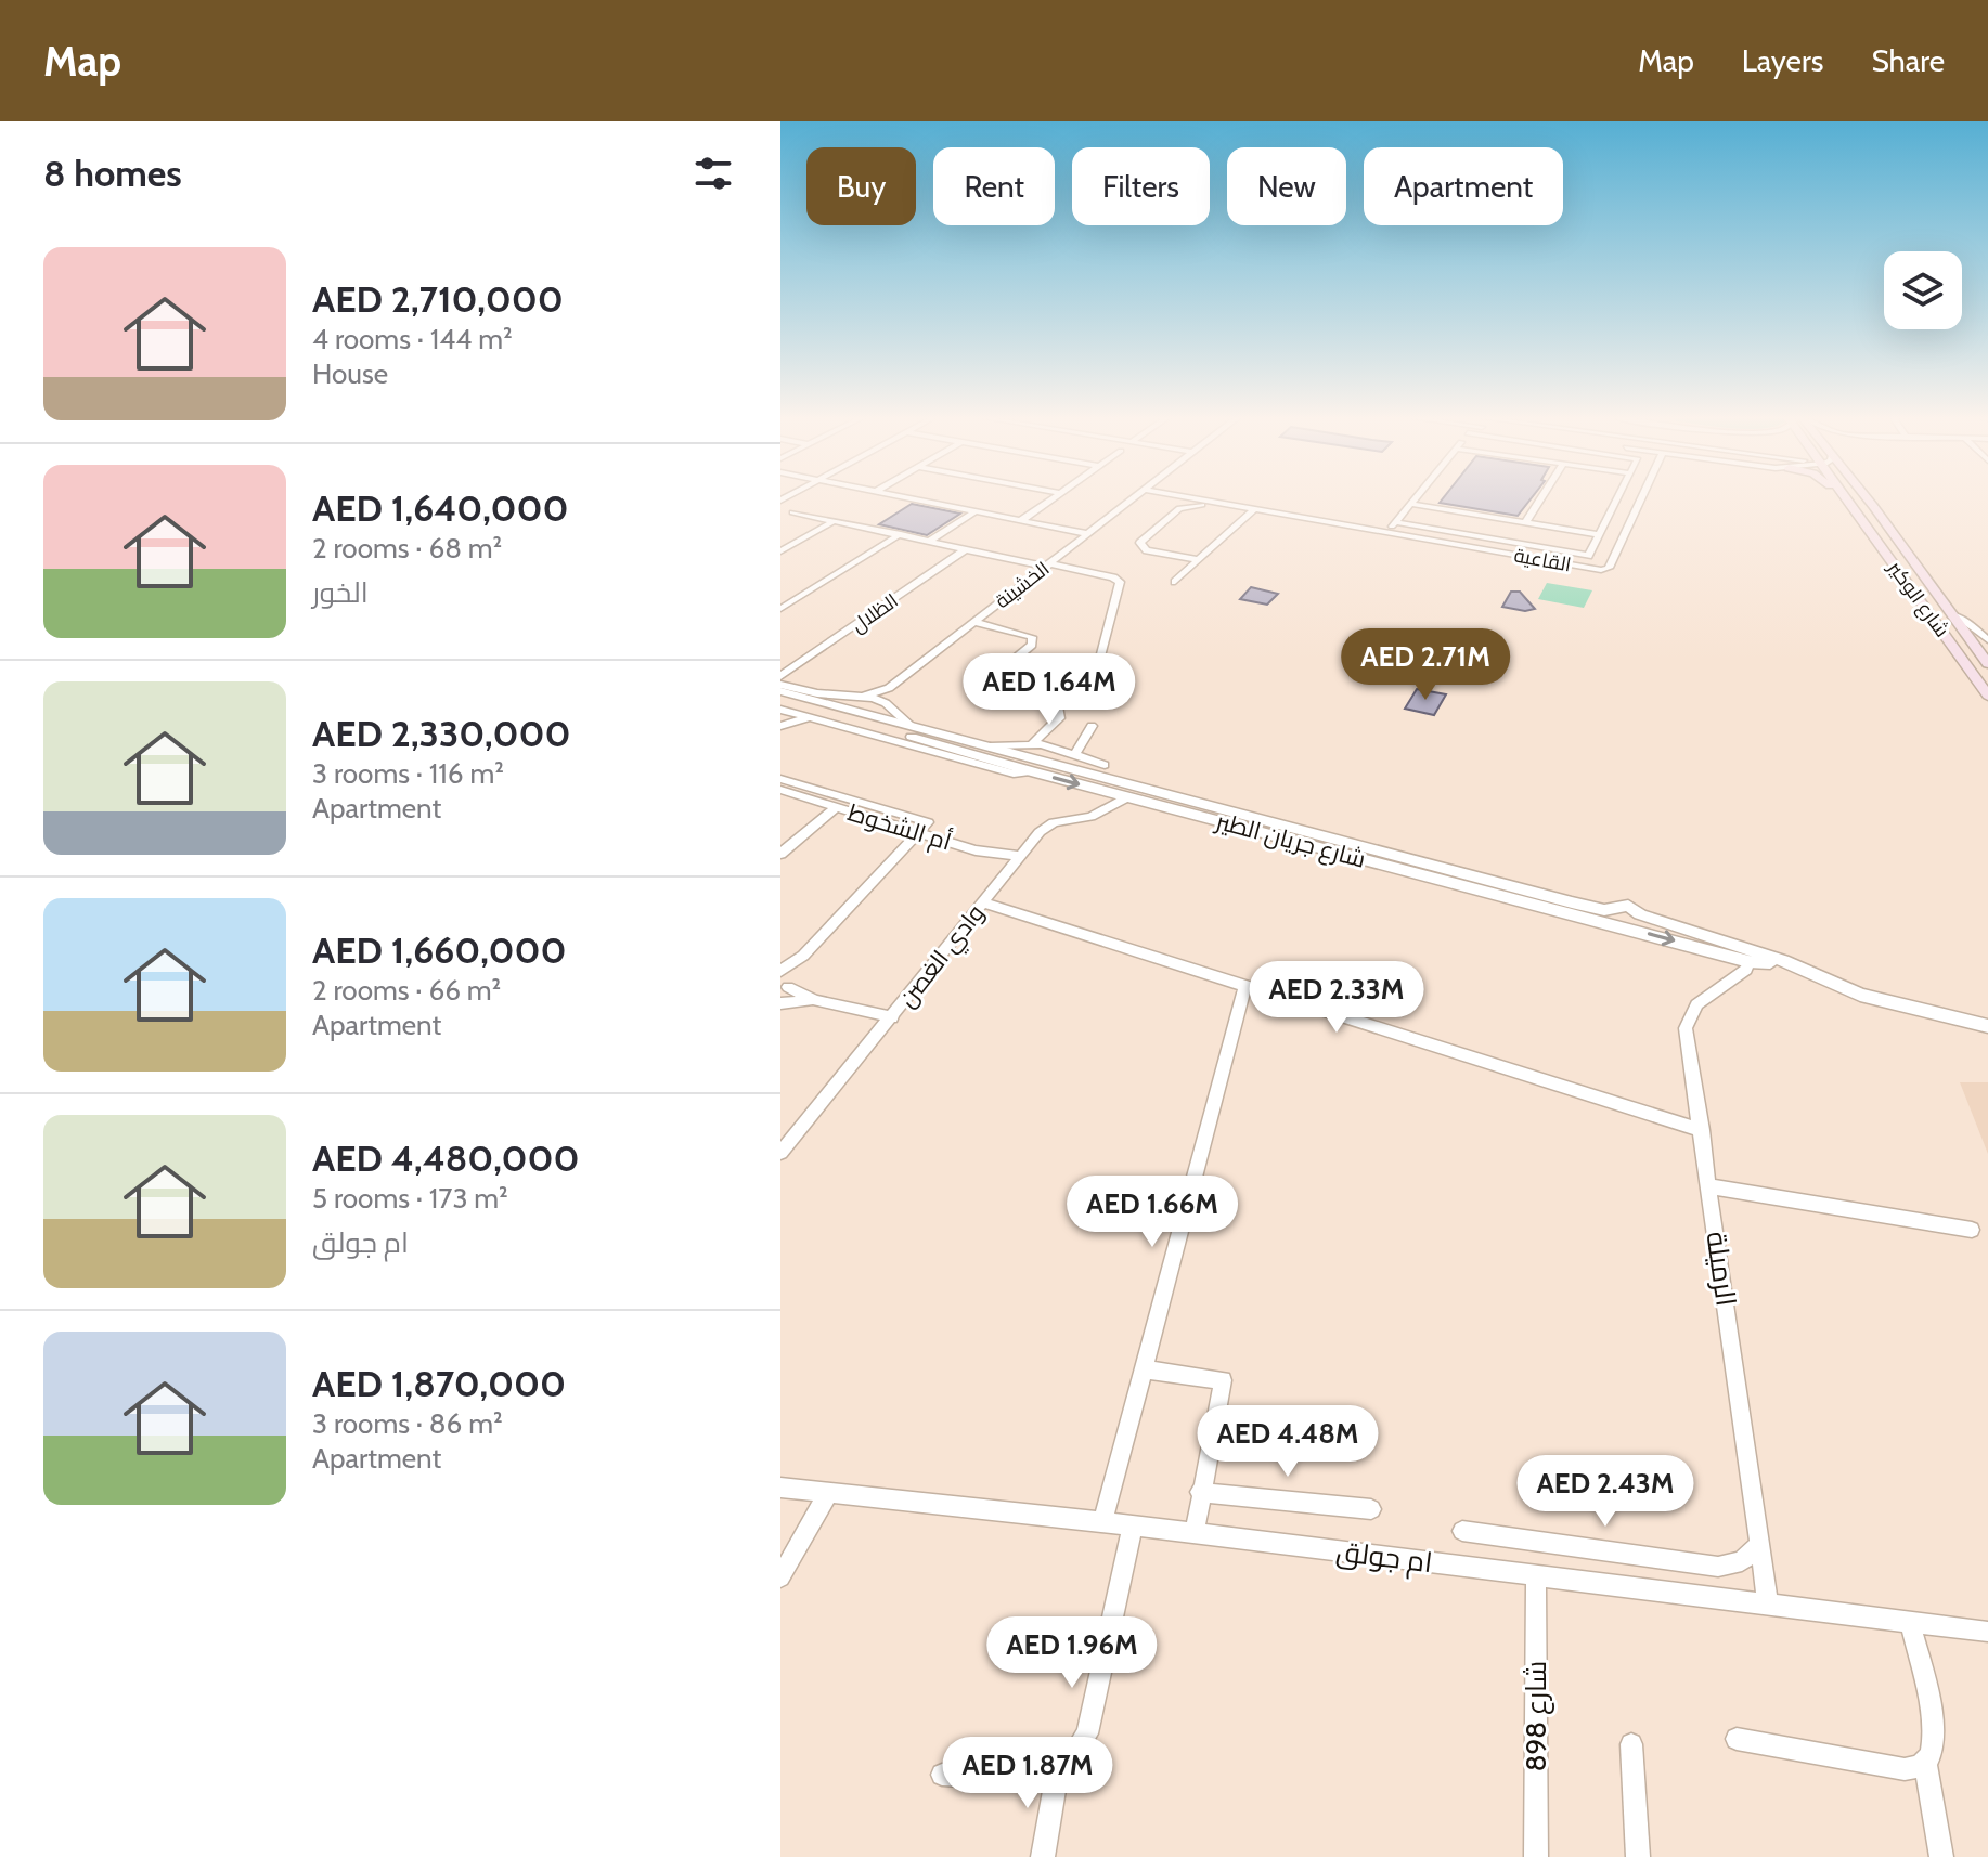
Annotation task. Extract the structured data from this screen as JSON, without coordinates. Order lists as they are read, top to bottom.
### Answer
{
  "streets": {
    "main road": ["شارع الوكير"],
    "street": [
      "القاعية",
      "الخشينة",
      "الظلال",
      "أم الشخوط",
      "شارع جريان الطير",
      "وادي الغصن",
      "الرميلة",
      "ام جولق",
      "شارع 898"
    ]
  },
  "crossings": [
    ["الخشينة", "شارع جريان الطير"],
    ["أم الشخوط", "وادي الغصن"],
    ["شارع جريان الطير", "وادي الغصن"],
    ["شارع جريان الطير", "الرميلة"],
    ["الرميلة", "ام جولق"],
    ["ام جولق", "شارع 898"]
  ],
  "page": {
    "header": "Map",
    "nav": ["Map", "Layers", "Share"],
    "heading": "8 homes",
    "chip": [
      "Buy",
      "Rent",
      "Filters",
      "New",
      "Apartment"
    ],
    "list": [
      {
        "name": "AED 2,710,000",
        "note": "4 rooms · 144 m² · House"
      },
      {
        "name": "AED 1,640,000",
        "note": "2 rooms · 68 m² · الخور"
      },
      {
        "name": "AED 2,330,000",
        "note": "3 rooms · 116 m² · Apartment"
      },
      {
        "name": "AED 1,660,000",
        "note": "2 rooms · 66 m² · Apartment"
      },
      {
        "name": "AED 4,480,000",
        "note": "5 rooms · 173 m² · ام جولق"
      },
      {
        "name": "AED 1,870,000",
        "note": "3 rooms · 86 m² · Apartment"
      }
    ],
    "price": [
      "AED 2.71M",
      "AED 1.64M",
      "AED 2.33M",
      "AED 1.66M",
      "AED 4.48M",
      "AED 2.43M",
      "AED 1.96M",
      "AED 1.87M"
    ]
  }
}
